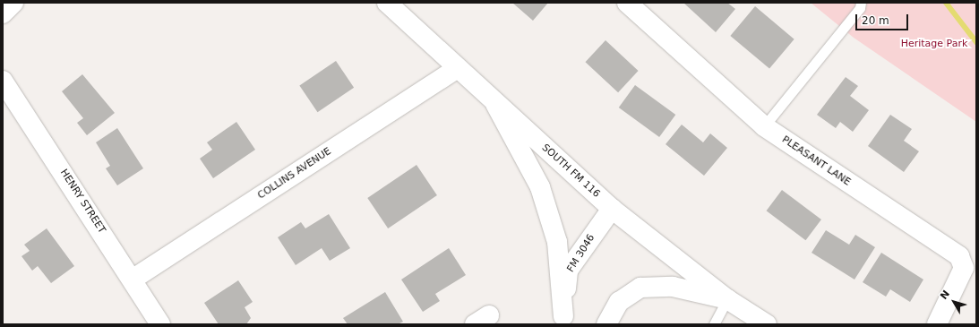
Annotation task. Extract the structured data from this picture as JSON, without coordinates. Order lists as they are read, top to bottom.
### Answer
{
  "streets": {
    "street": [
      "PLEASANT LANE",
      "SOUTH FM 116",
      "COLLINS AVENUE",
      "HENRY STREET",
      "FM 3046"
    ]
  },
  "crossings": [
    ["SOUTH FM 116", "COLLINS AVENUE"],
    ["SOUTH FM 116", "FM 3046"],
    ["COLLINS AVENUE", "HENRY STREET"]
  ],
  "parks": ["Heritage Park"],
  "scale_bar": "20 m",
  "north": "top left"
}
